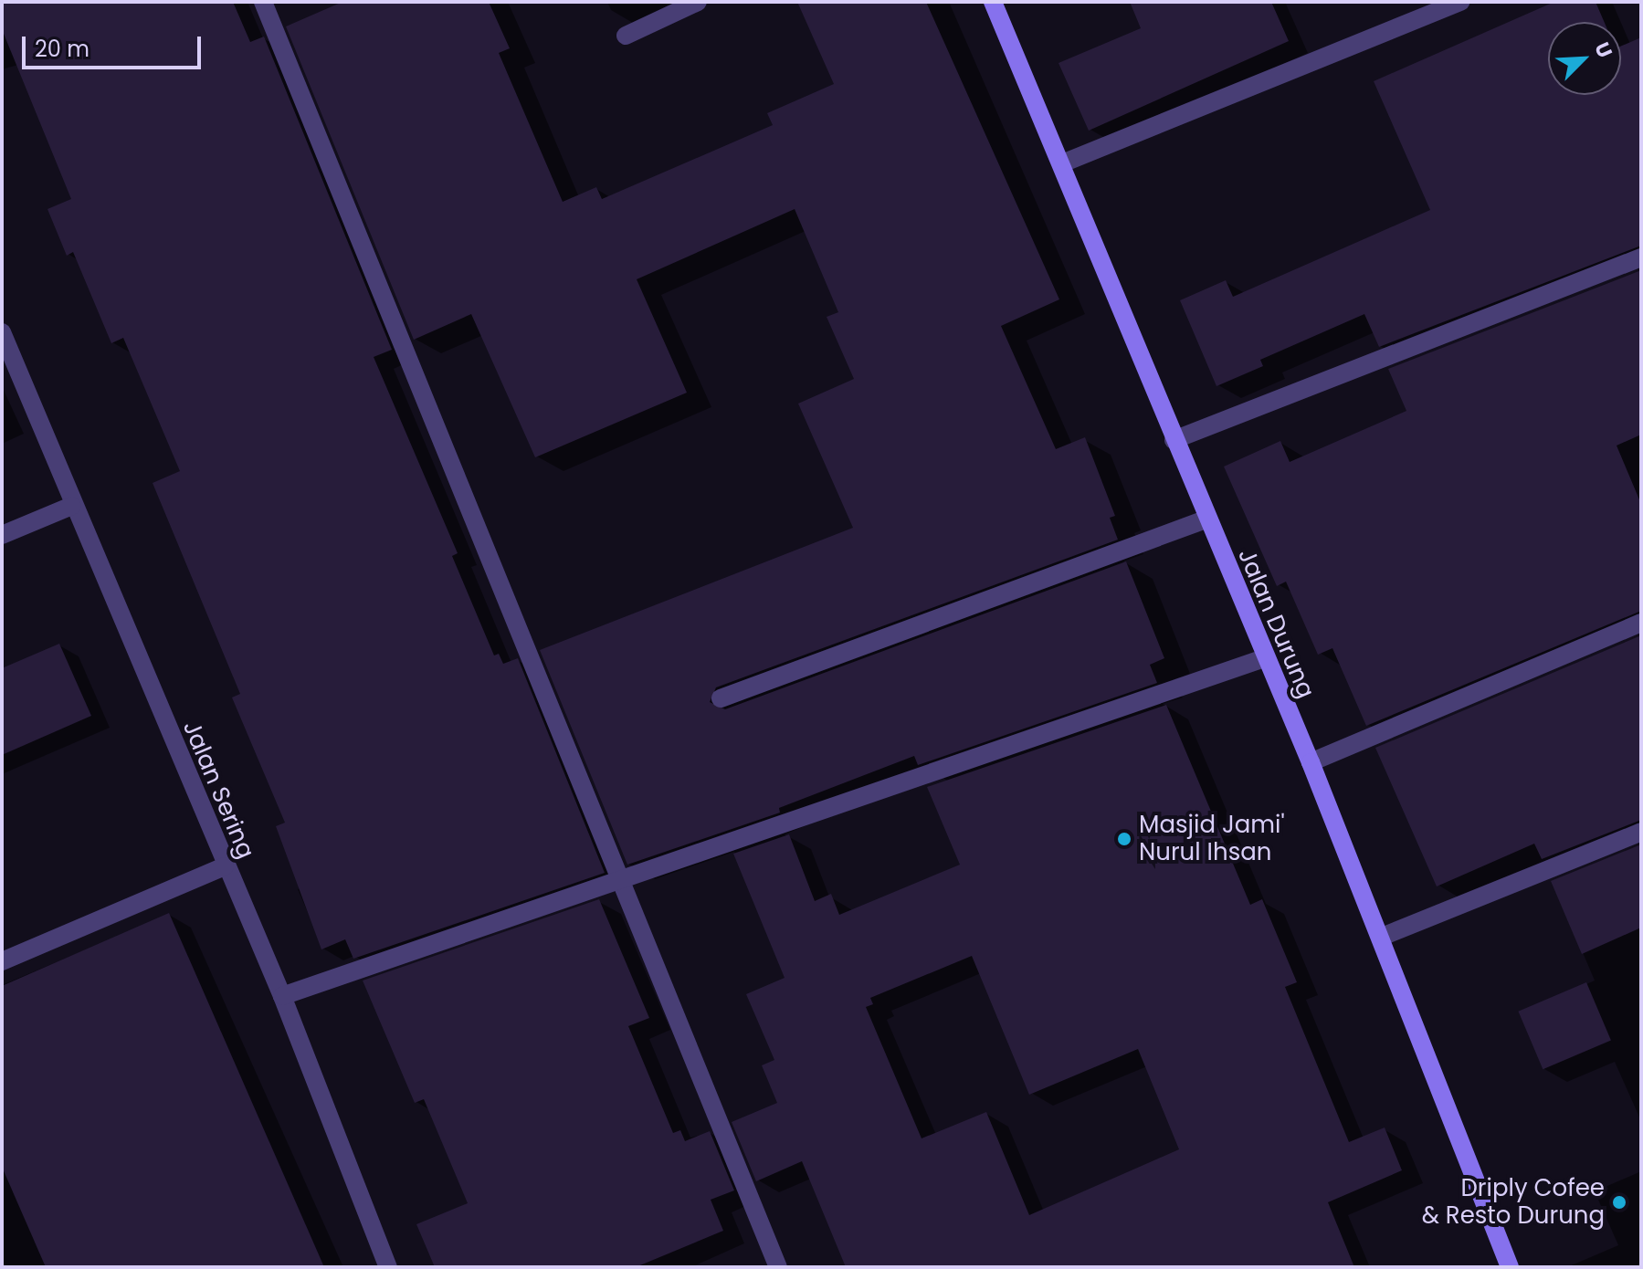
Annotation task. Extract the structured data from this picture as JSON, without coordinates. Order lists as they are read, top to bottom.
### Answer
{
  "streets": {
    "street": ["Jalan Durung", "Jalan Sering"]
  },
  "places": ["Masjid Jami' Nurul Ihsan", "Driply Cofee & Resto Durung"],
  "scale_bar": "20 m",
  "north": "top right"
}
